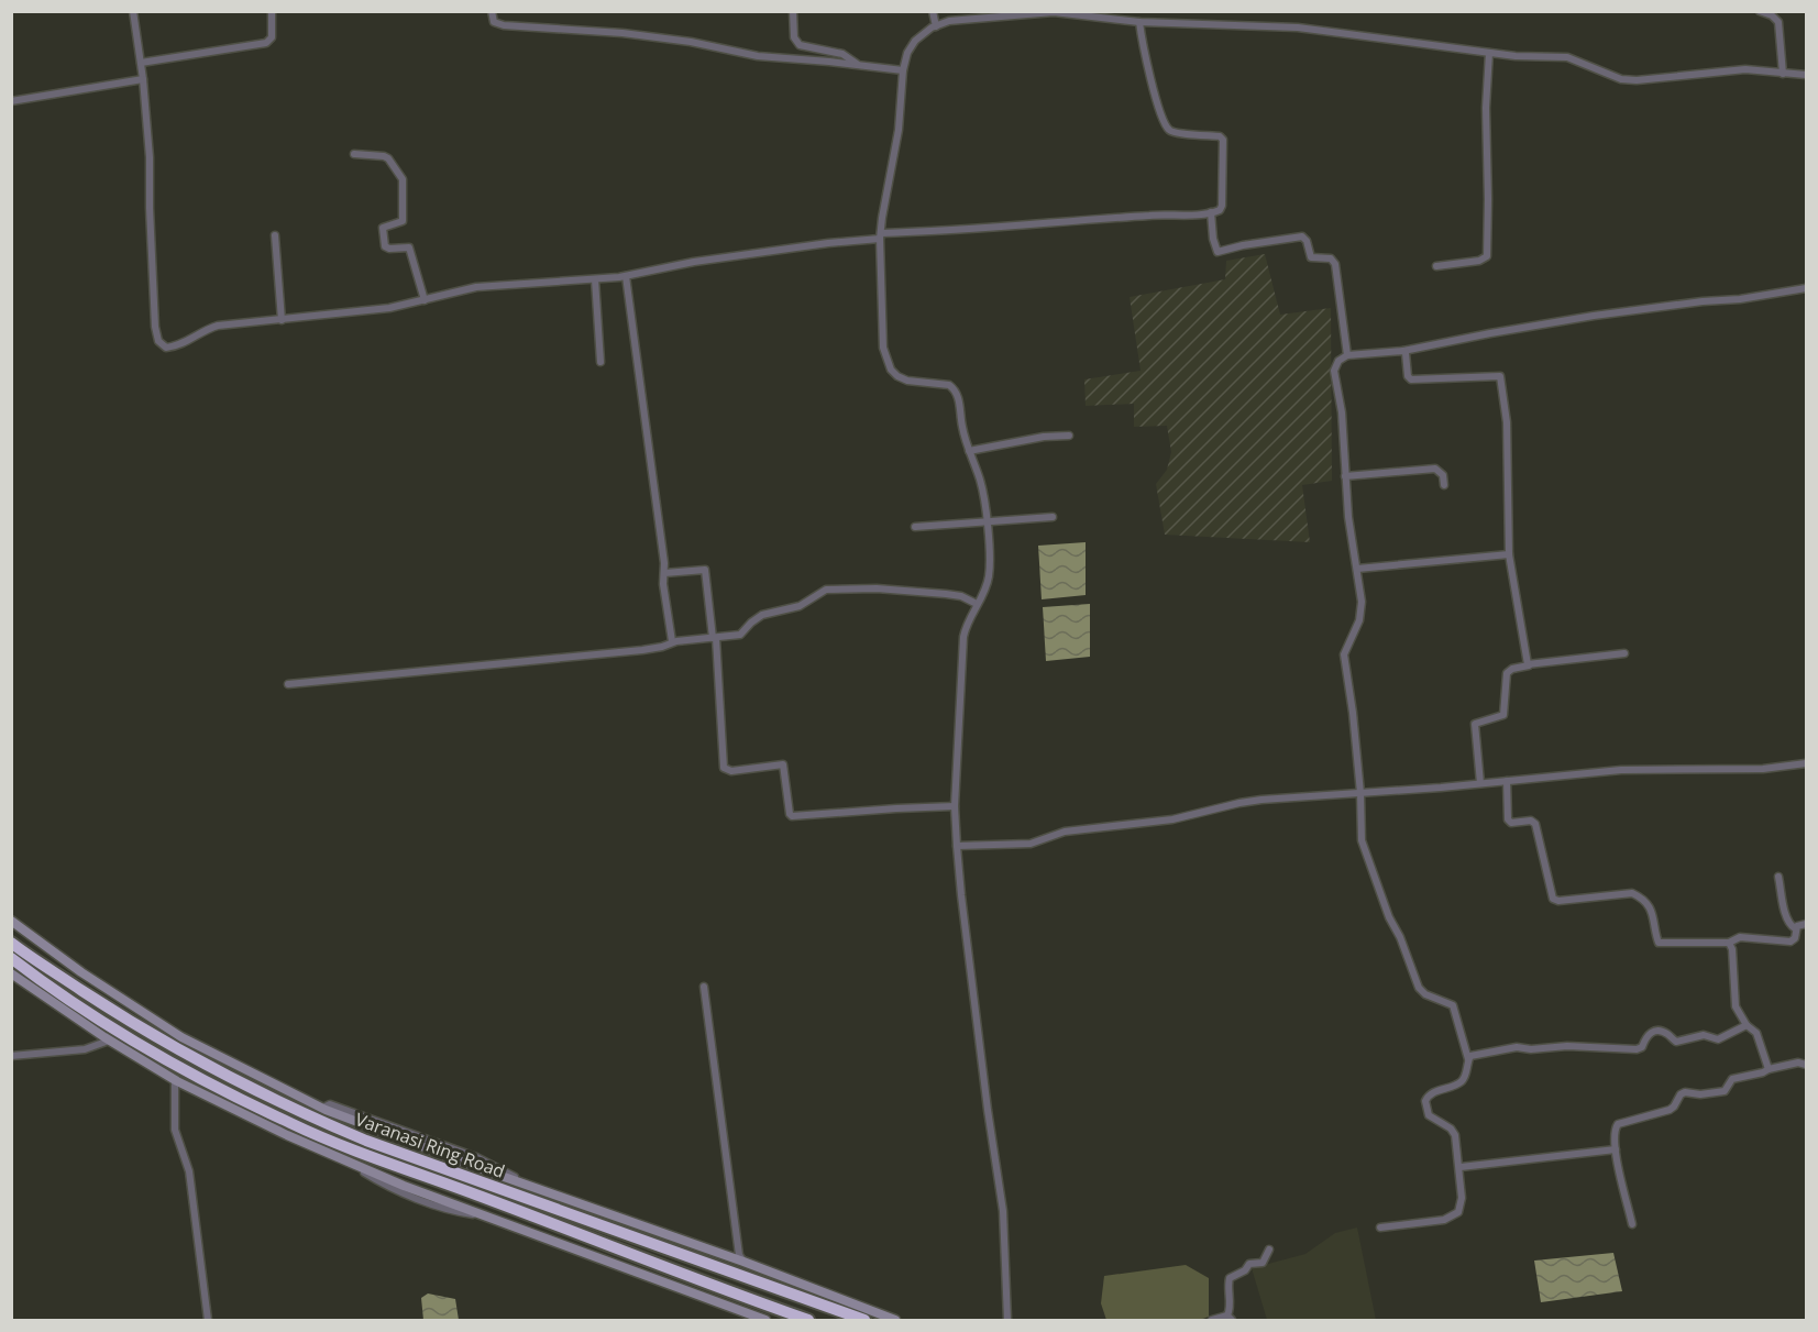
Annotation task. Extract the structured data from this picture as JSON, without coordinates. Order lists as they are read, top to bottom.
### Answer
{
  "streets": {
    "highway": ["Varanasi Ring Road"]
  }
}
